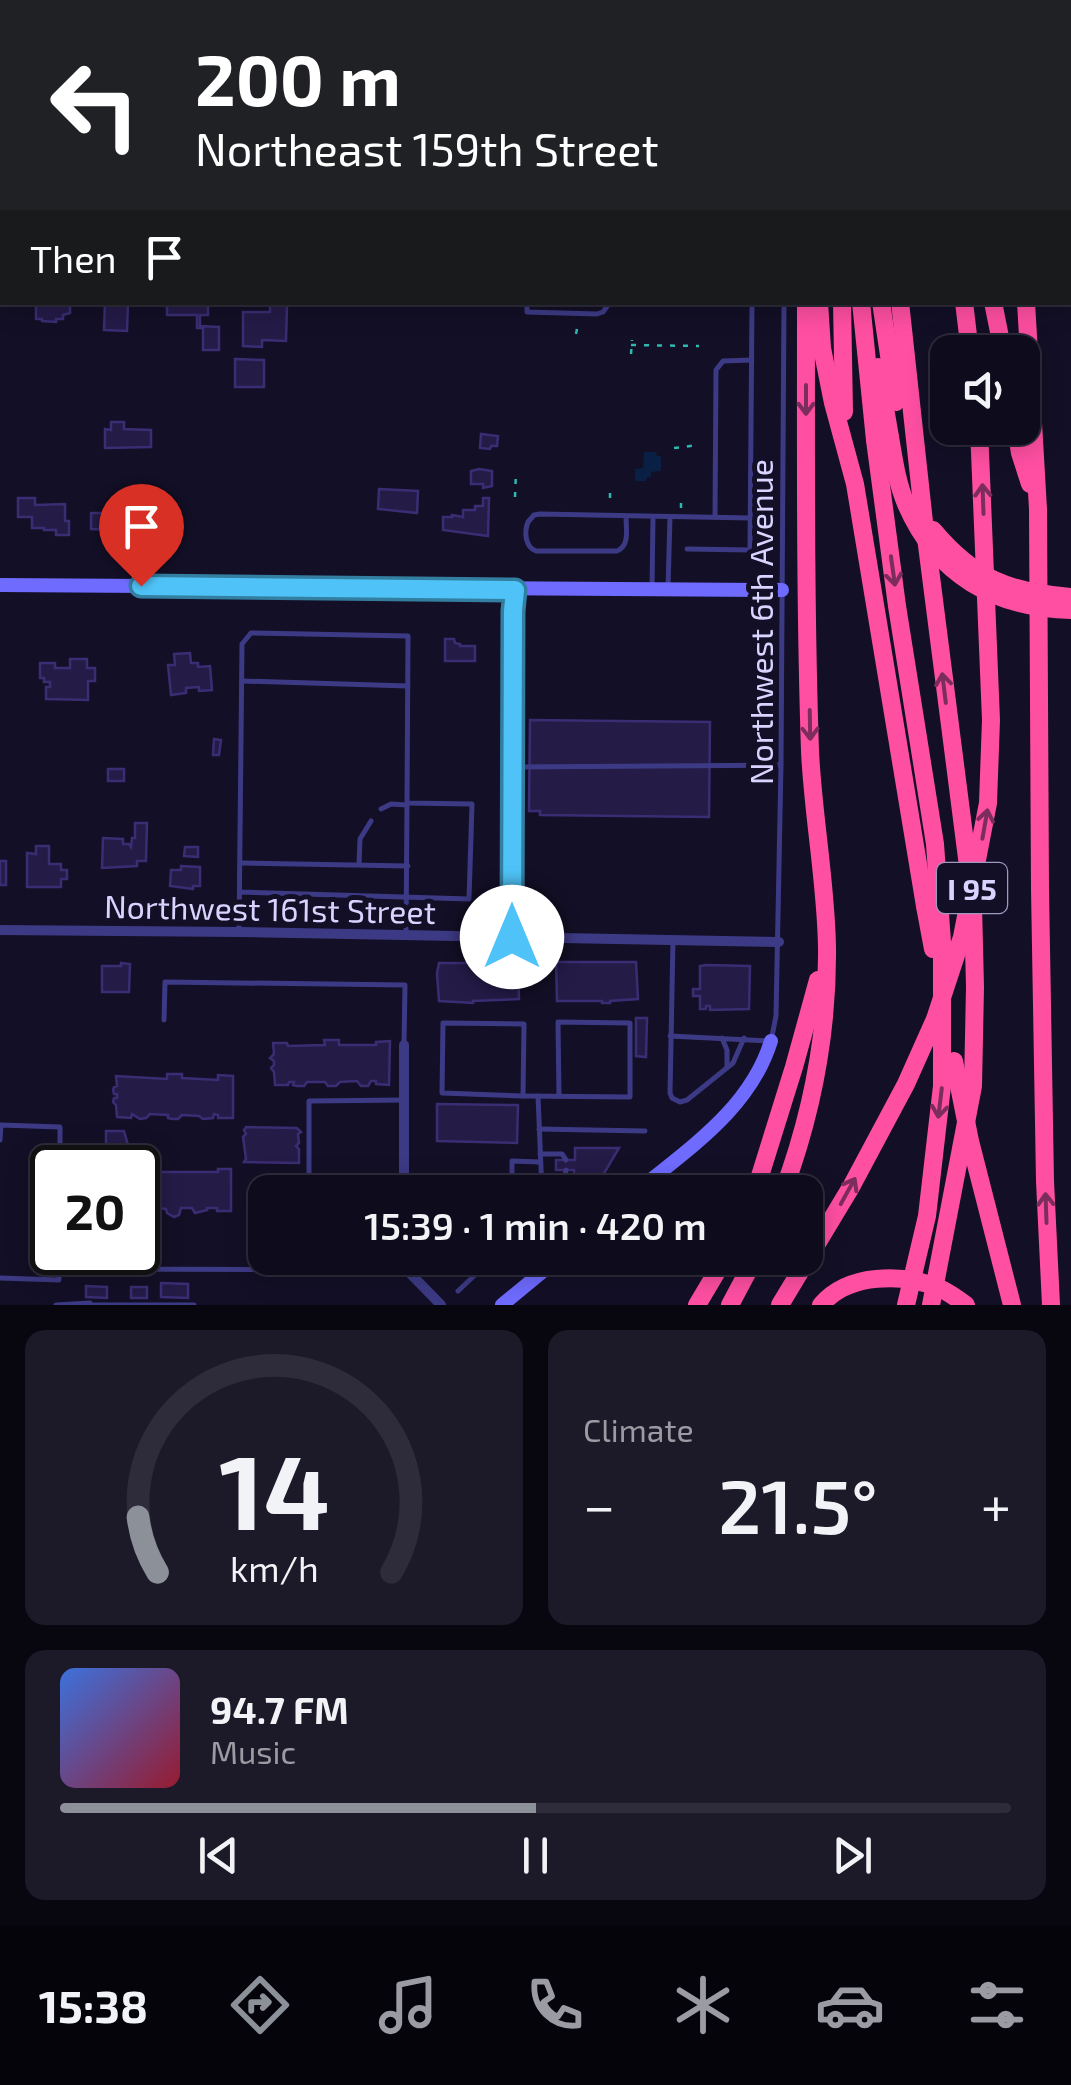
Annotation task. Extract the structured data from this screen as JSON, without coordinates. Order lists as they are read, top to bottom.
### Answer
{
  "streets": {
    "highway": ["I 95"],
    "street": ["Northwest 161st Street"],
    "lane": ["Northwest 6th Avenue"]
  },
  "crossings": [
    ["Northwest 6th Avenue", "Northwest 161st Street"]
  ],
  "page": {
    "turn": ["200 m", "Northeast 159th Street"],
    "then": "Then",
    "limit": "20",
    "trip": "15:39 · 1 min · 420 m",
    "tile": "Climate",
    "heat": ["−", "21.5°", "+"],
    "song": ["94.7 FM", "Music"],
    "tabs": "15:38",
    "gauge": ["14", "km/h"]
  }
}
